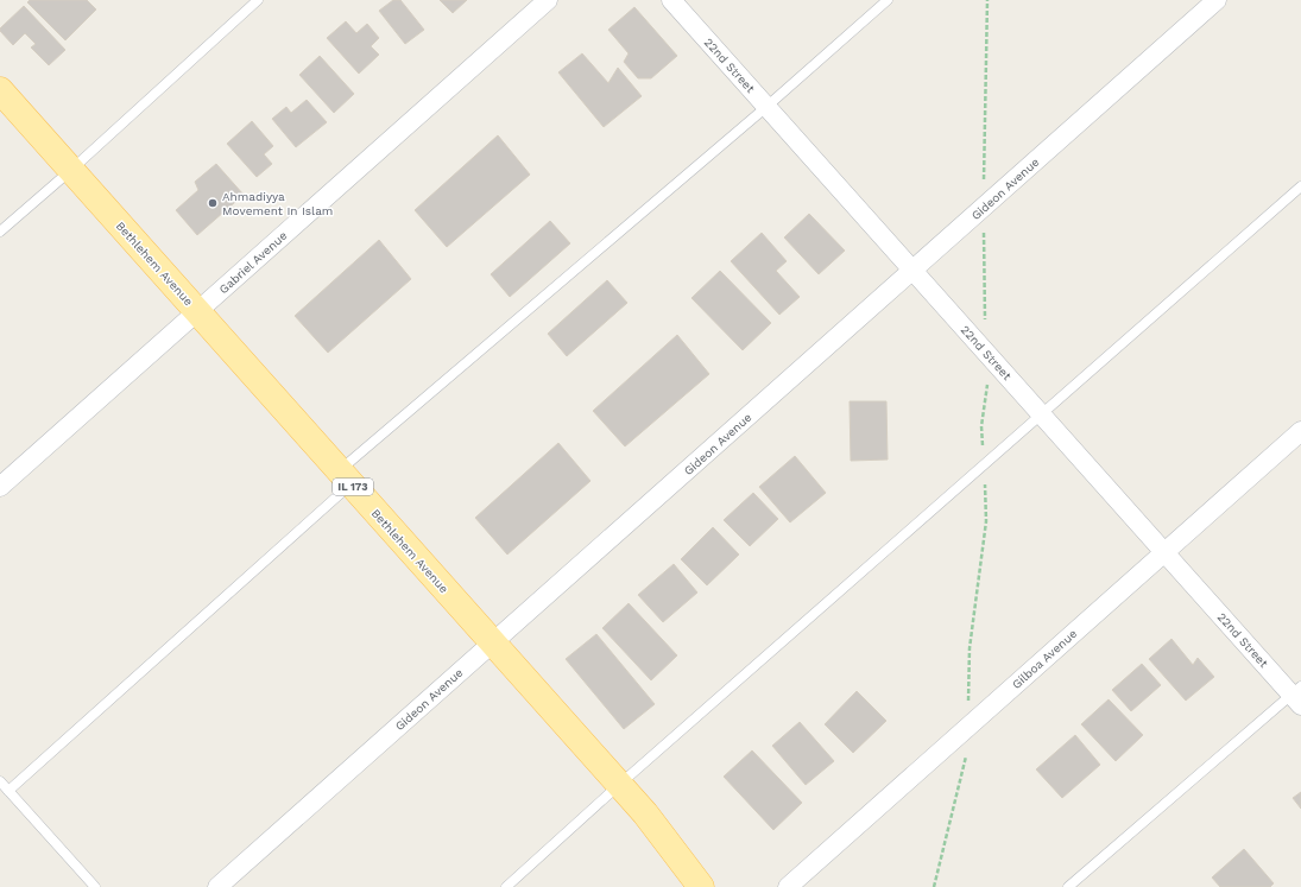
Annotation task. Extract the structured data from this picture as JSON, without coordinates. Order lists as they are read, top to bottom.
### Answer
{
  "streets": {
    "main road": ["Bethlehem Avenue", "IL 173"],
    "street": [
      "22nd Street",
      "Gideon Avenue",
      "Gabriel Avenue",
      "Gilboa Avenue"
    ]
  },
  "crossings": [
    ["22nd Street", "Gideon Avenue"],
    ["22nd Street", "Gilboa Avenue"],
    ["Gideon Avenue", "Bethlehem Avenue"],
    ["Gabriel Avenue", "Bethlehem Avenue"]
  ],
  "places": ["Ahmadiyya Movement In Islam"]
}
